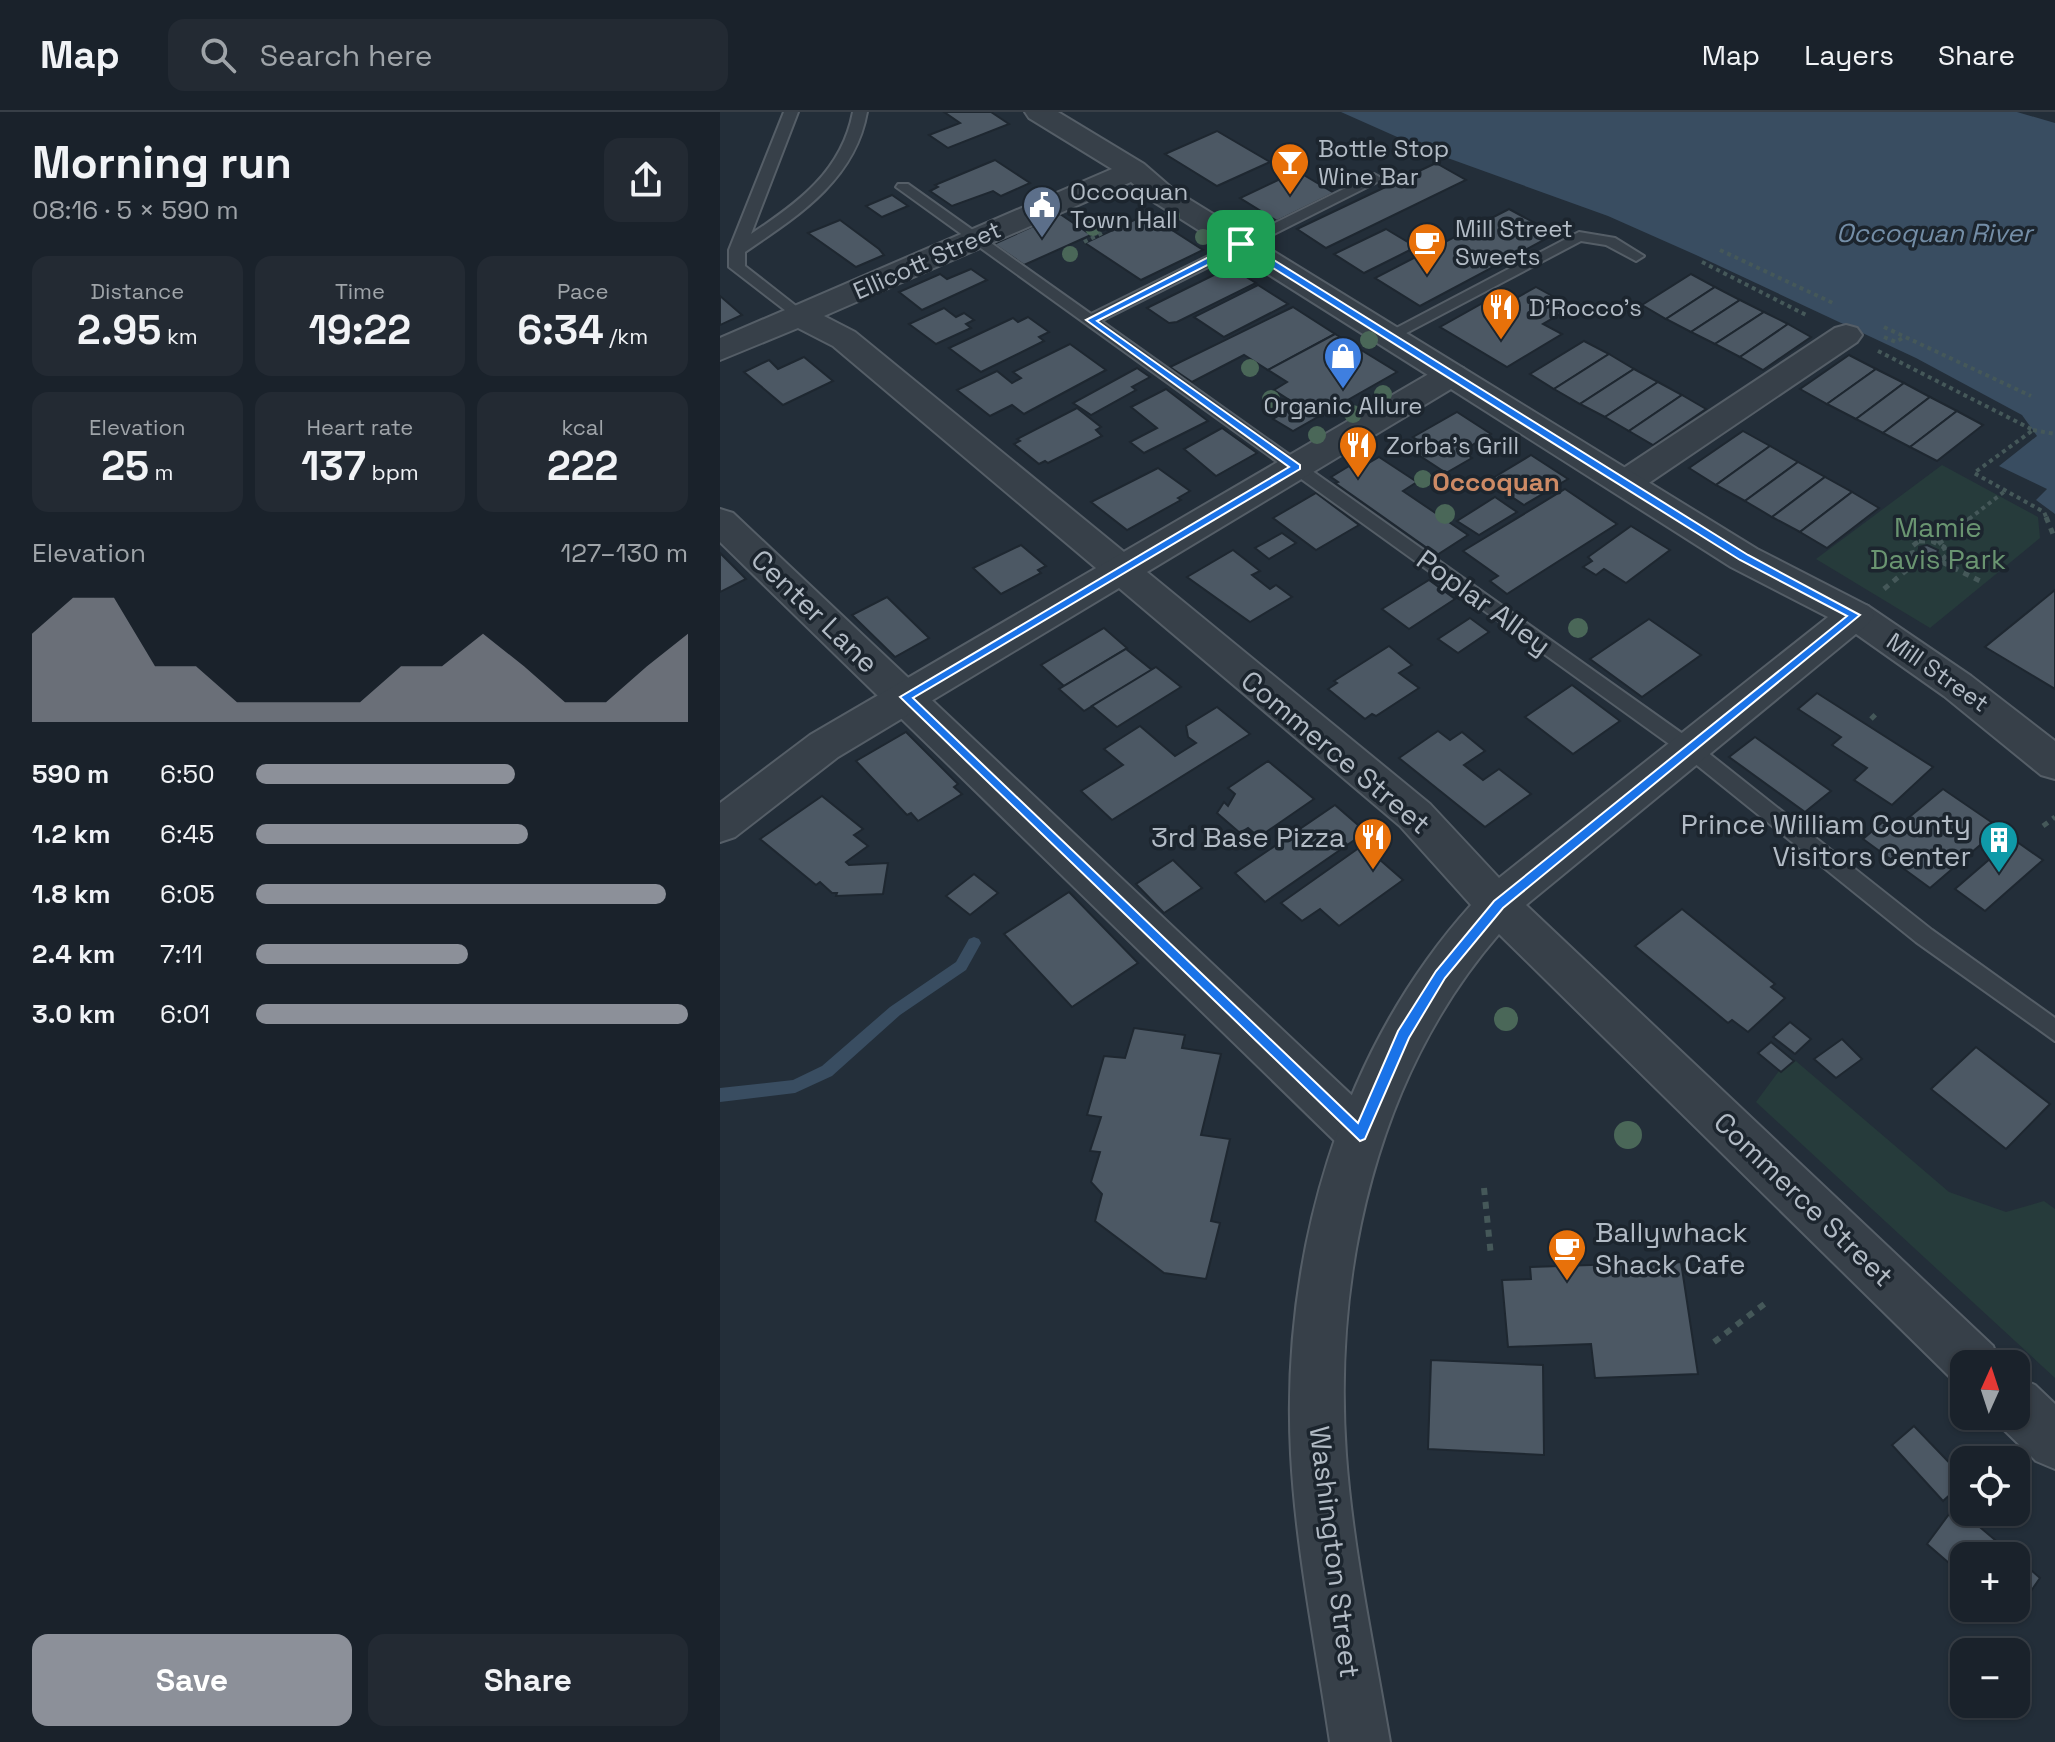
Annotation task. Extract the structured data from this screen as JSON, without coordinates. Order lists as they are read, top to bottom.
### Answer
{
  "streets": {
    "street": [
      "Ellicott Street",
      "Center Lane",
      "Mill Street",
      "Commerce Street",
      "Washington Street"
    ],
    "lane": ["Poplar Alley"]
  },
  "crossings": [
    ["Ellicott Street", "Poplar Alley"],
    ["Ellicott Street", "Mill Street"],
    ["Ellicott Street", "Commerce Street"],
    ["Poplar Alley", "Washington Street"],
    ["Center Lane", "Washington Street"],
    ["Mill Street", "Washington Street"],
    ["Commerce Street", "Washington Street"]
  ],
  "districts": ["Occoquan"],
  "water": ["Occoquan River"],
  "parks": ["Mamie Davis Park"],
  "places": {
    "bar": ["Bottle Stop Wine Bar"],
    "public building": ["Occoquan Town Hall"],
    "cafe": ["Mill Street Sweets", "Ballywhack Shack Cafe"],
    "restaurant": ["D'Rocco's", "Zorba's Grill", "3rd Base Pizza"],
    "shop": ["Organic Allure"],
    "building": ["Prince William County Visitors Center"]
  },
  "north": "top",
  "page": {
    "header": "Map",
    "search": "Search here",
    "nav": ["Map", "Layers", "Share"],
    "heading": ["Morning run", "08:16 · 5 × 590 m"],
    "stats": [
      ["Distance", "2.95 km"],
      ["Time", "19:22"],
      ["Pace", "6:34 /km"],
      ["Elevation", "25 m"],
      ["Heart rate", "137 bpm"],
      ["kcal", "222"]
    ],
    "chart": ["Elevation", "127–130 m"],
    "list": [
      {
        "name": "590 m",
        "note": "6:50"
      },
      {
        "name": "1.2 km",
        "note": "6:45"
      },
      {
        "name": "1.8 km",
        "note": "6:05"
      },
      {
        "name": "2.4 km",
        "note": "7:11"
      },
      {
        "name": "3.0 km",
        "note": "6:01"
      }
    ],
    "map_buttons": ["+", "−"],
    "buttons": ["Save", "Share"]
  }
}
